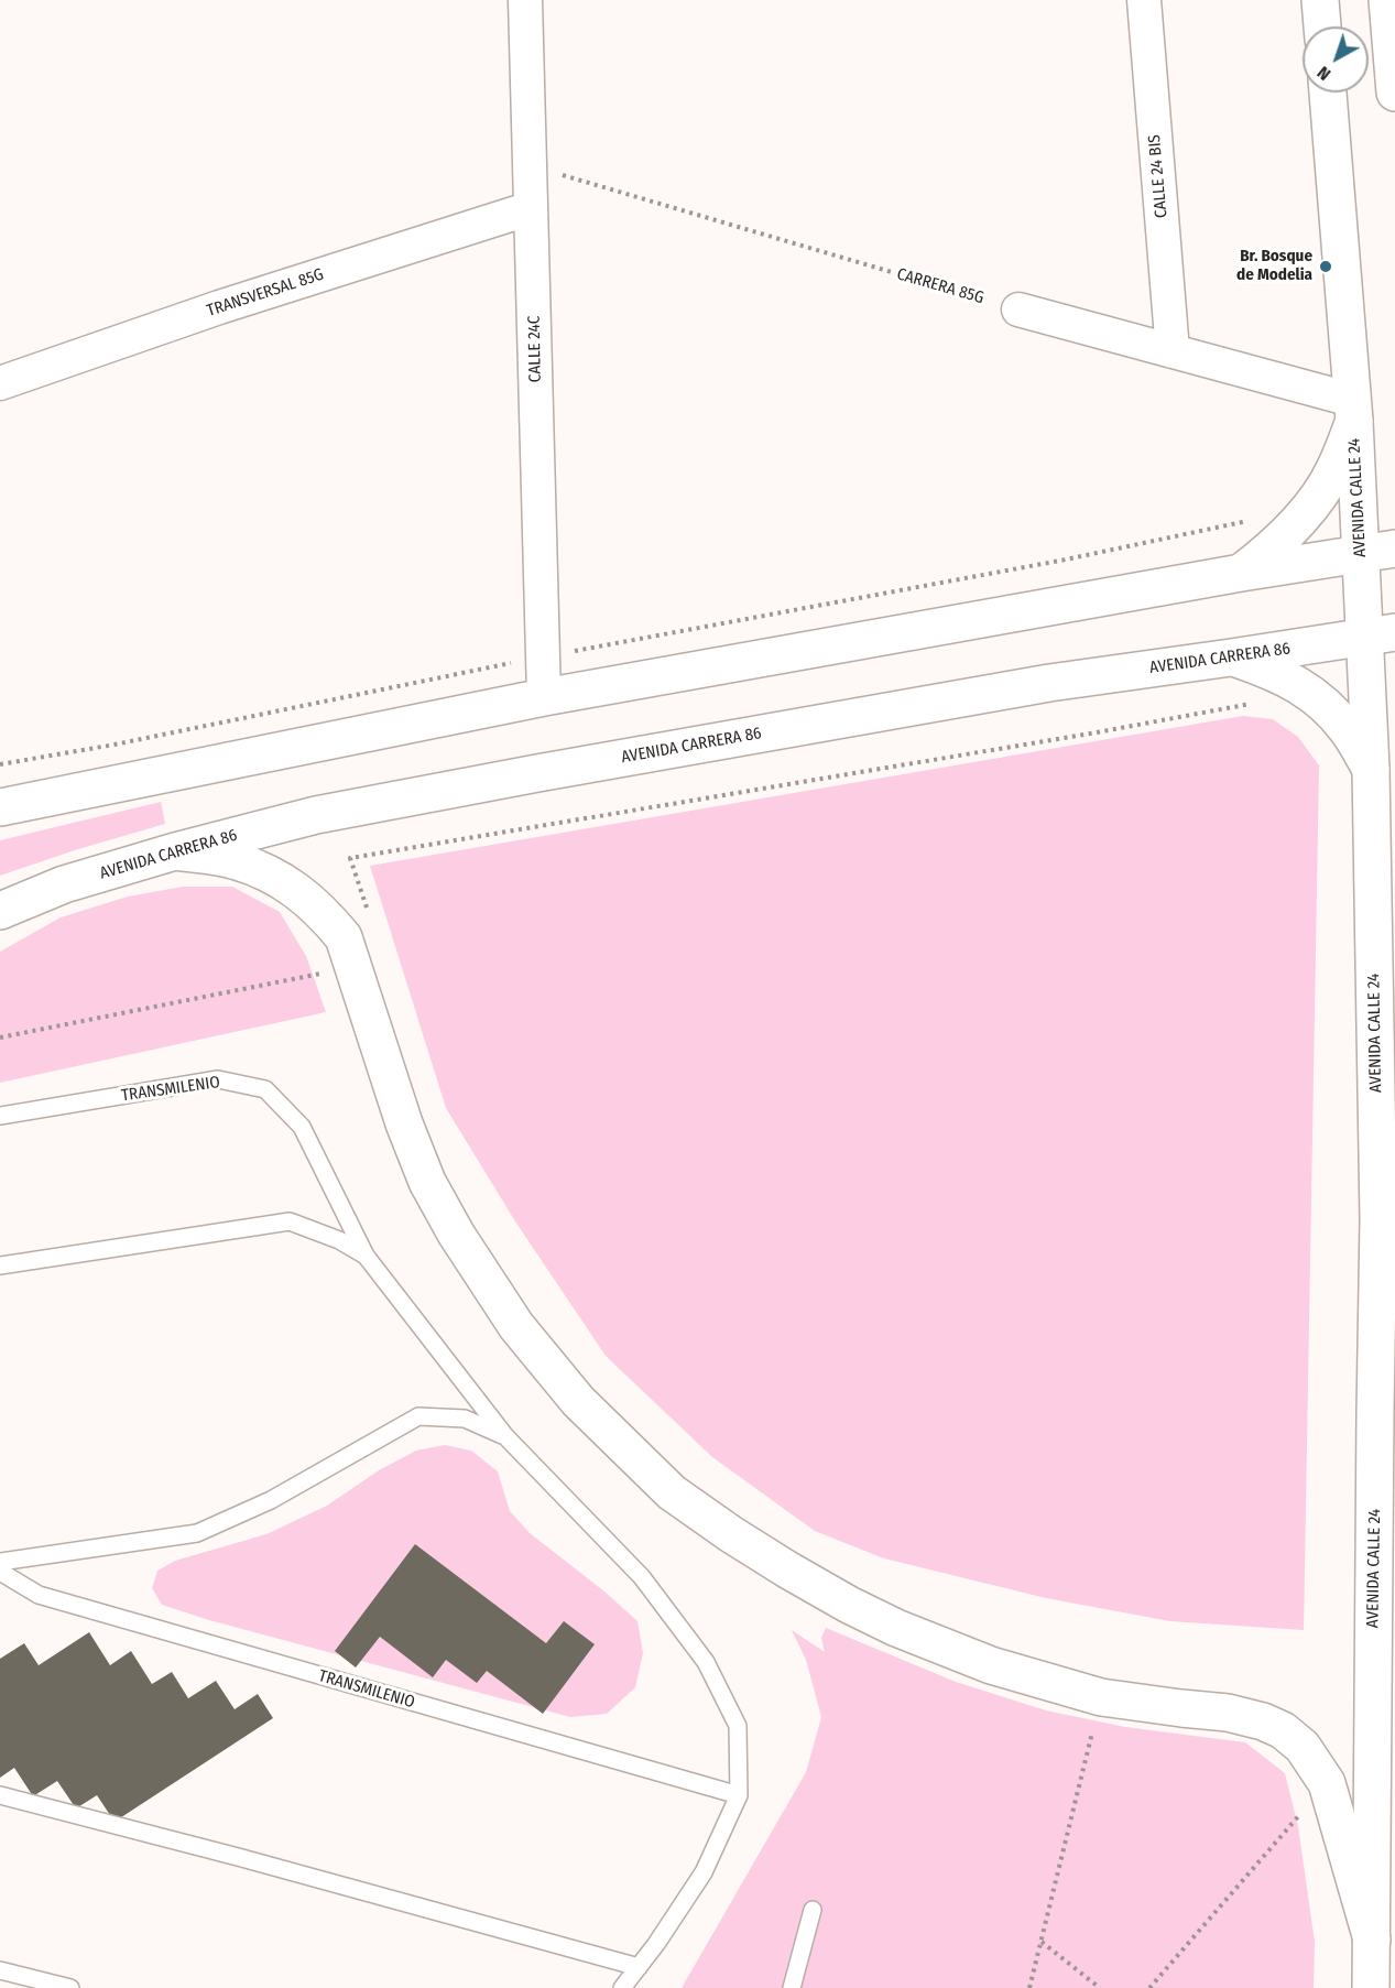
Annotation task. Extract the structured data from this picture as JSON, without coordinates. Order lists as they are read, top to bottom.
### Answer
{
  "streets": {
    "main road": ["AVENIDA CALLE 24", "AVENIDA CARRERA 86"],
    "street": ["CALLE 24 BIS", "TRANSVERSAL 85G", "CALLE 24C"],
    "lane": ["TRANSMILENIO"],
    "path": ["CARRERA 85G"]
  },
  "crossings": [
    ["CARRERA 85G", "CALLE 24C"],
    ["TRANSVERSAL 85G", "CALLE 24C"],
    ["AVENIDA CALLE 24", "AVENIDA CARRERA 86"]
  ],
  "places": ["Br. Bosque de Modelia"],
  "north": "bottom left"
}
